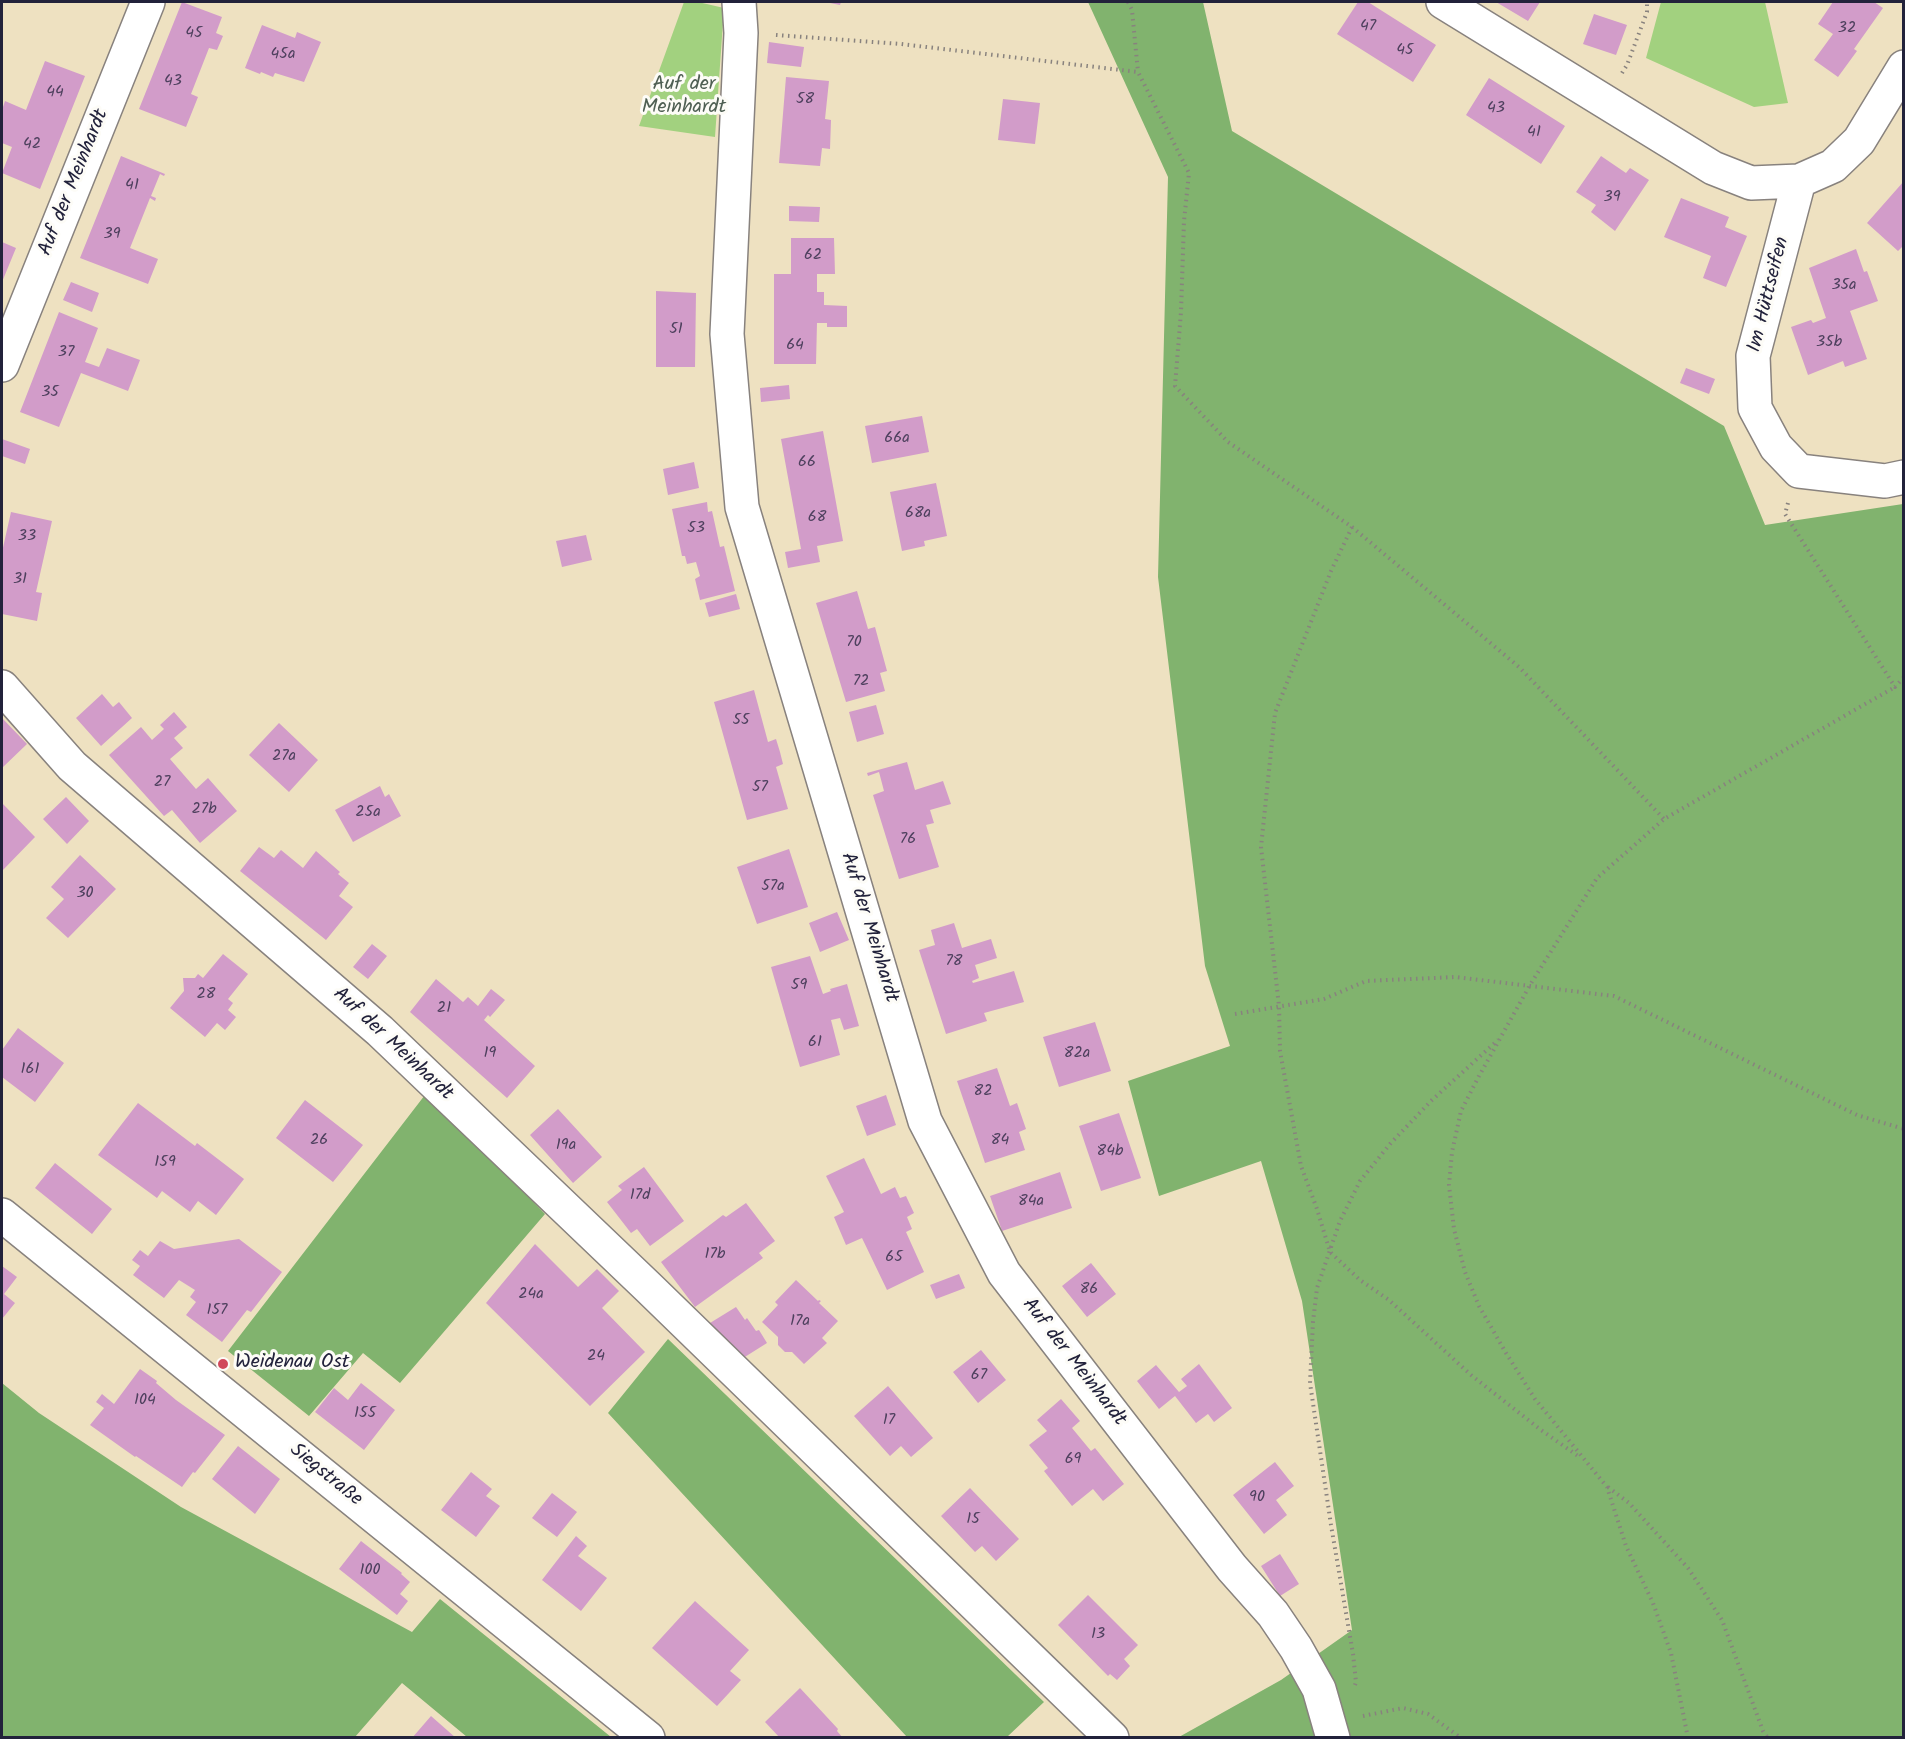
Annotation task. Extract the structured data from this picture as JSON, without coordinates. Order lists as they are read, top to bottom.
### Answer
{
  "streets": {
    "street": ["Auf der Meinhardt", "Im Hüttseifen", "Siegstraße"]
  },
  "parks": ["Auf der Meinhardt"],
  "places": ["Weidenau Ost"],
  "house_numbers": [
    "47",
    "32",
    "45",
    "45",
    "45a",
    "43",
    "44",
    "58",
    "43",
    "41",
    "42",
    "41",
    "39",
    "39",
    "62",
    "35a",
    "51",
    "35b",
    "64",
    "37",
    "35",
    "66a",
    "66",
    "68a",
    "68",
    "53",
    "33",
    "31",
    "70",
    "72",
    "55",
    "27a",
    "27",
    "57",
    "27b",
    "25a",
    "76",
    "57a",
    "30",
    "78",
    "59",
    "28",
    "21",
    "61",
    "19",
    "82a",
    "161",
    "82",
    "26",
    "84",
    "19a",
    "84b",
    "159",
    "17d",
    "84a",
    "17b",
    "65",
    "86",
    "24a",
    "157",
    "17a",
    "24",
    "67",
    "104",
    "155",
    "17",
    "69",
    "90",
    "15",
    "100",
    "13"
  ]
}
